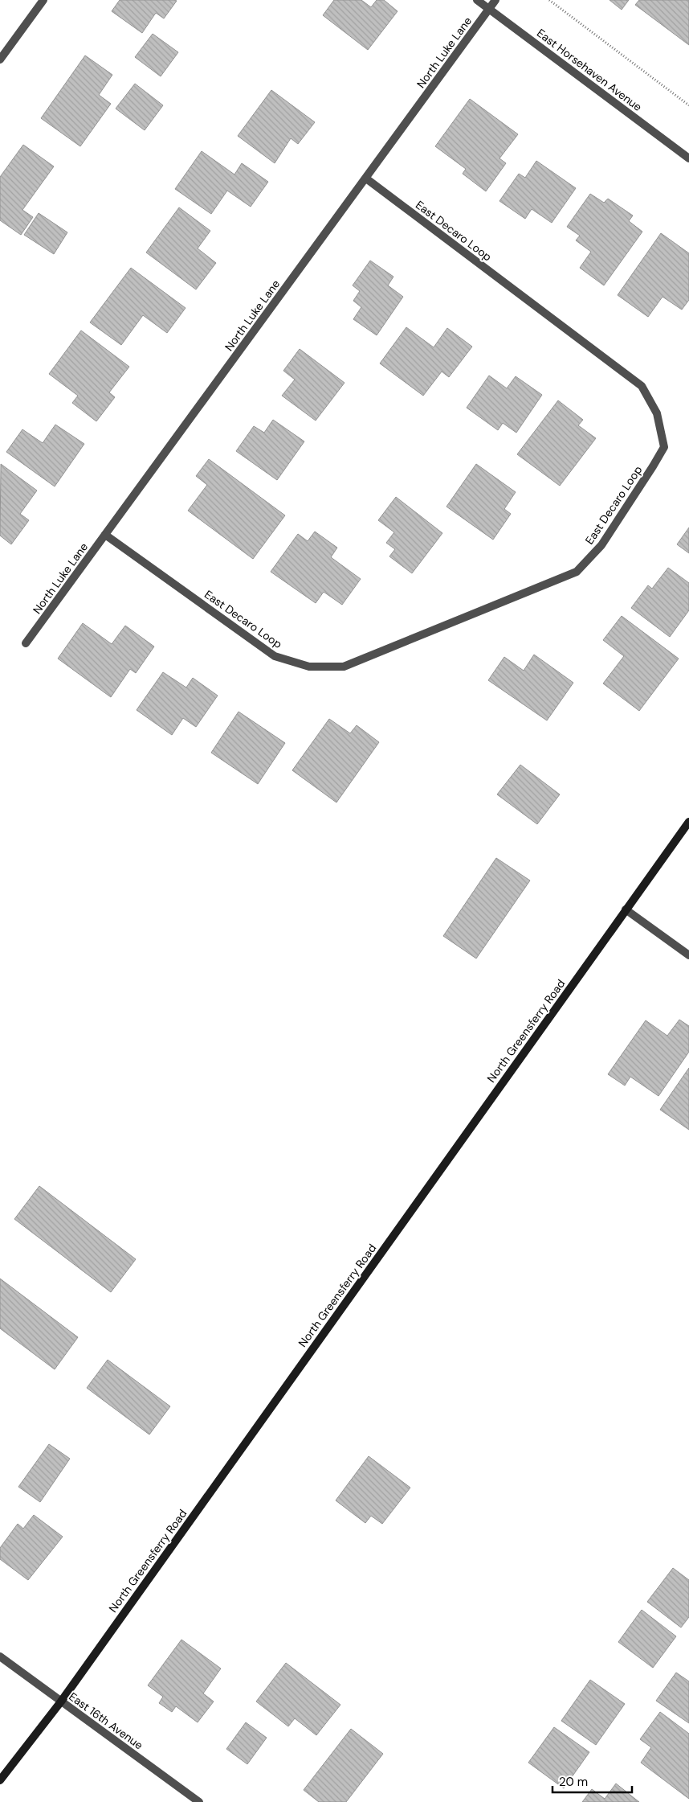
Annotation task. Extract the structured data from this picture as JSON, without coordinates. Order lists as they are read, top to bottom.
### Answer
{
  "streets": {
    "main road": ["North Greensferry Road"],
    "street": [
      "North Luke Lane",
      "East Horsehaven Avenue",
      "East Decaro Loop",
      "East 16th Avenue"
    ]
  },
  "crossings": [
    ["North Luke Lane", "East Horsehaven Avenue"],
    ["North Luke Lane", "East Decaro Loop"],
    ["North Greensferry Road", "East 16th Avenue"]
  ],
  "scale_bar": "20 m"
}
